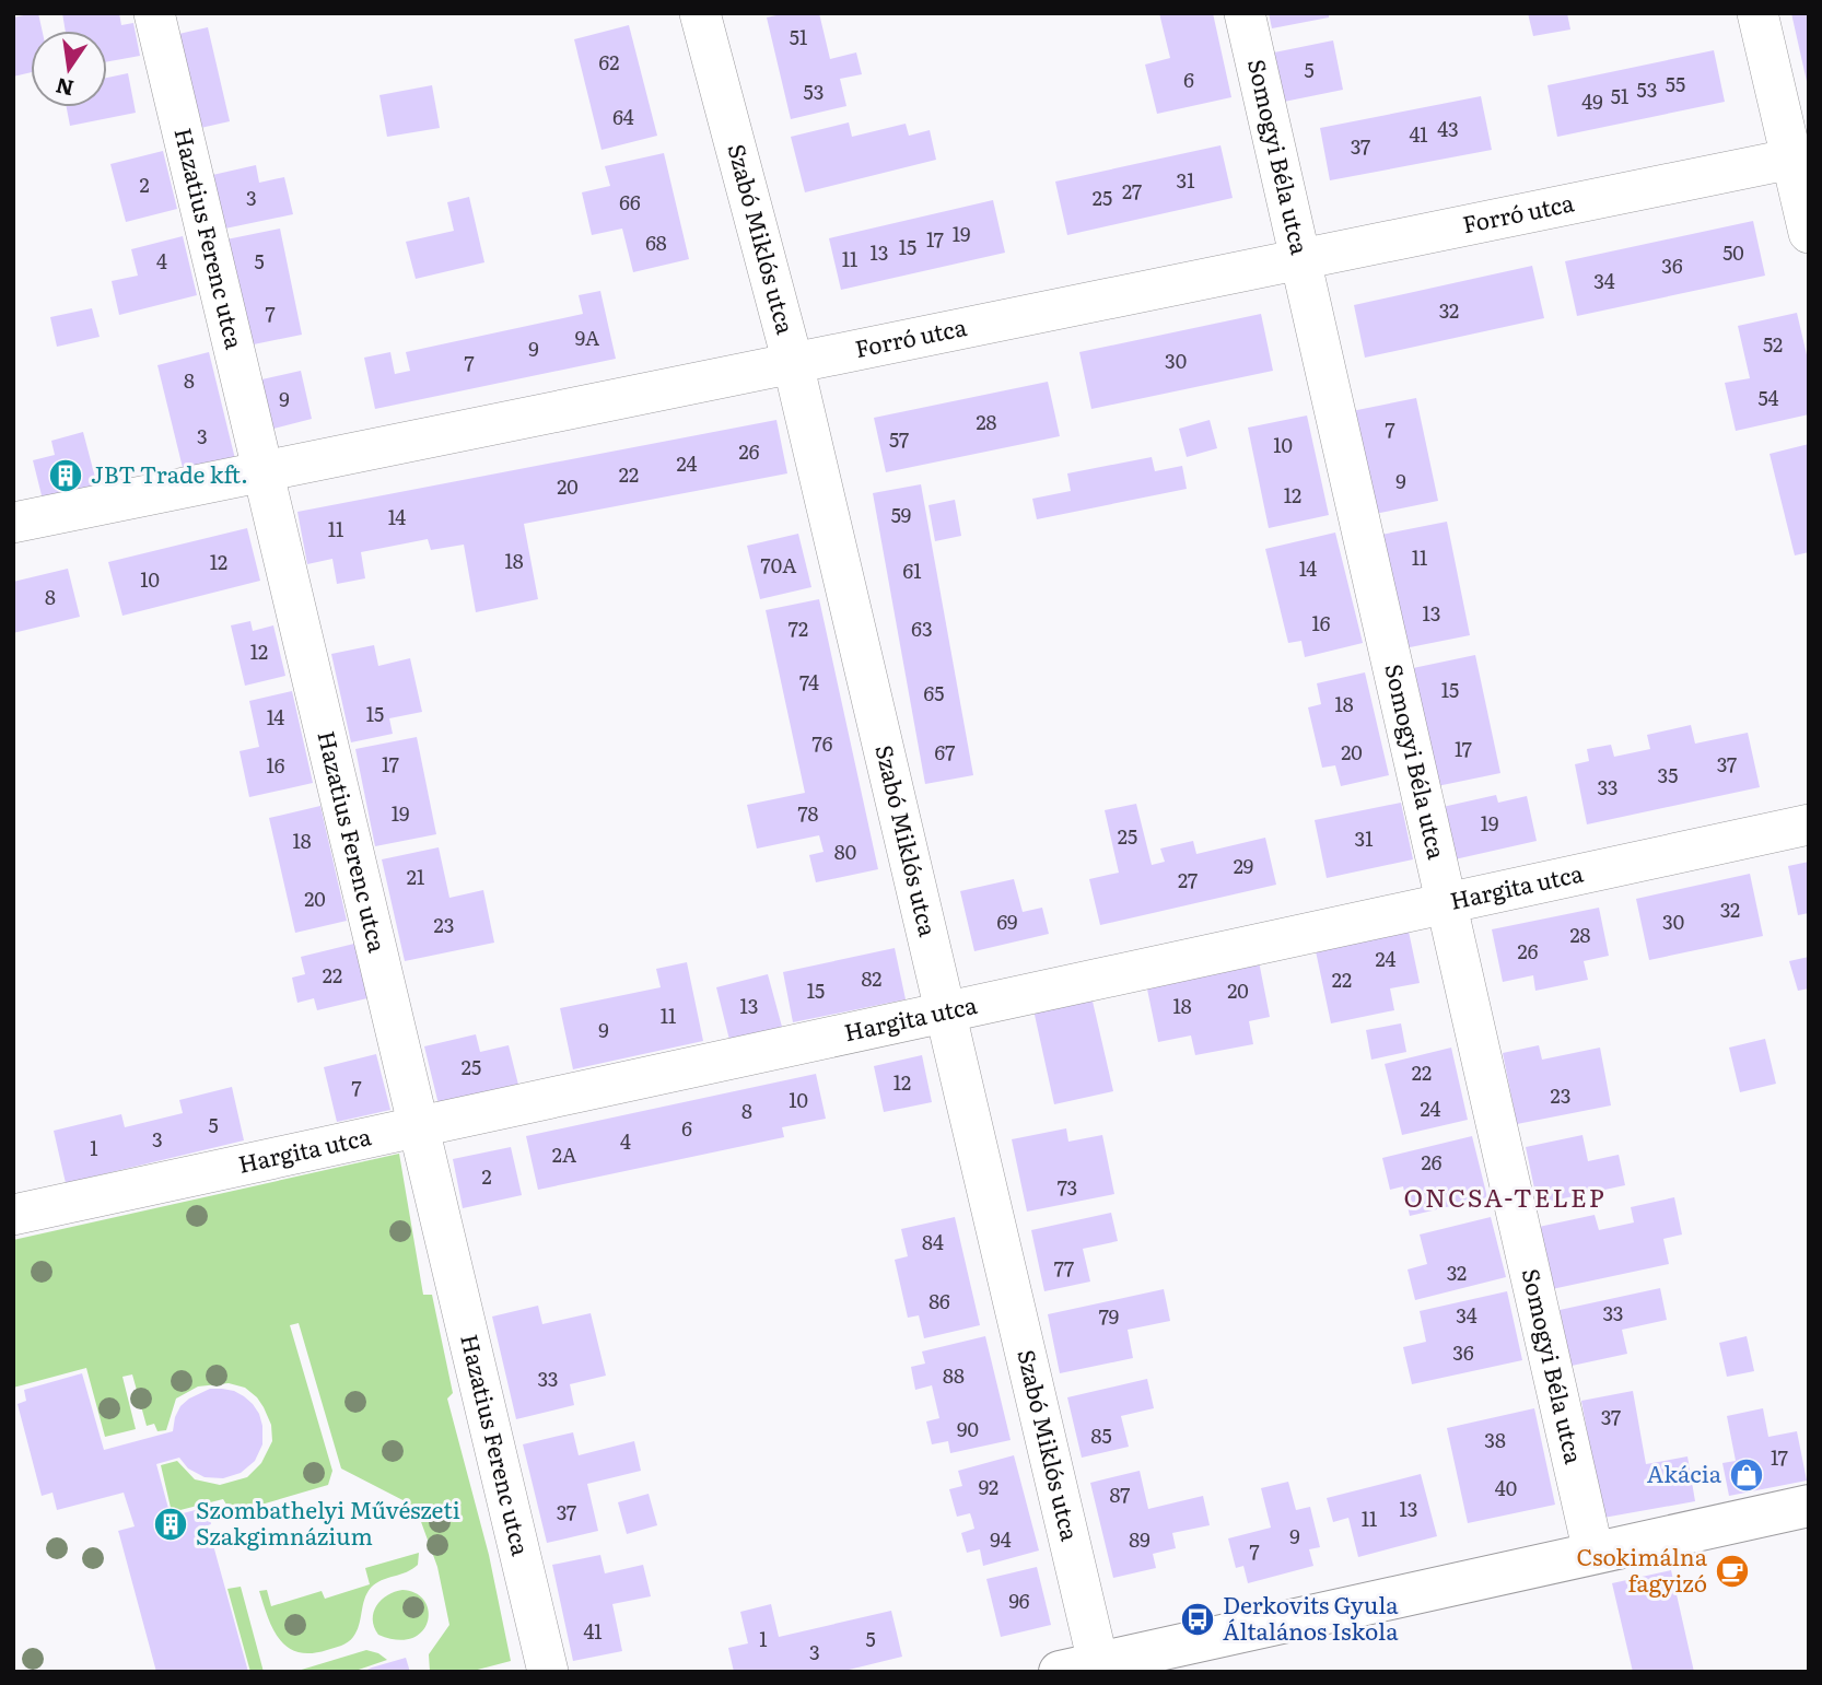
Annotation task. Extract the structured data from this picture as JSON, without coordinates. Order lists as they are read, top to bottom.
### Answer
{
  "streets": {
    "street": [
      "Somogyi Béla utca",
      "Forró utca",
      "Szabó Miklós utca",
      "Hazatius Ferenc utca",
      "Hargita utca"
    ]
  },
  "crossings": [
    ["Somogyi Béla utca", "Forró utca"],
    ["Somogyi Béla utca", "Hargita utca"],
    ["Forró utca", "Szabó Miklós utca"],
    ["Forró utca", "Hazatius Ferenc utca"],
    ["Szabó Miklós utca", "Hargita utca"],
    ["Hazatius Ferenc utca", "Hargita utca"]
  ],
  "districts": ["ONCSA-TELEP"],
  "places": {
    "building": ["JBT Trade kft.", "Szombathelyi Művészeti Szakgimnázium"],
    "shop": ["Akácia"],
    "cafe": ["Csokimálna fagyizó"],
    "bus stop": ["Derkovits Gyula Általános Iskola"]
  },
  "house_numbers": [
    "51",
    "62",
    "5",
    "6",
    "55",
    "53",
    "53",
    "51",
    "49",
    "64",
    "43",
    "41",
    "37",
    "31",
    "2",
    "27",
    "3",
    "25",
    "66",
    "19",
    "17",
    "68",
    "15",
    "13",
    "50",
    "11",
    "4",
    "5",
    "36",
    "34",
    "32",
    "7",
    "9A",
    "52",
    "9",
    "30",
    "7",
    "8",
    "54",
    "9",
    "28",
    "7",
    "3",
    "57",
    "10",
    "26",
    "24",
    "22",
    "9",
    "20",
    "12",
    "59",
    "14",
    "11",
    "11",
    "18",
    "12",
    "70A",
    "14",
    "61",
    "10",
    "8",
    "13",
    "16",
    "72",
    "63",
    "12",
    "74",
    "15",
    "65",
    "18",
    "15",
    "14",
    "76",
    "17",
    "67",
    "20",
    "17",
    "37",
    "16",
    "35",
    "33",
    "19",
    "78",
    "19",
    "25",
    "31",
    "18",
    "80",
    "29",
    "21",
    "27",
    "20",
    "32",
    "69",
    "30",
    "23",
    "28",
    "26",
    "24",
    "22",
    "82",
    "22",
    "15",
    "20",
    "13",
    "18",
    "11",
    "9",
    "25",
    "22",
    "12",
    "7",
    "23",
    "10",
    "24",
    "8",
    "5",
    "6",
    "3",
    "4",
    "1",
    "2A",
    "26",
    "2",
    "73",
    "84",
    "77",
    "32",
    "86",
    "33",
    "34",
    "79",
    "36",
    "88",
    "33",
    "37",
    "90",
    "85",
    "38",
    "17",
    "92",
    "40",
    "87",
    "13",
    "37",
    "11",
    "9",
    "94",
    "89",
    "7",
    "96",
    "41",
    "1",
    "5",
    "3"
  ],
  "north": "bottom"
}
